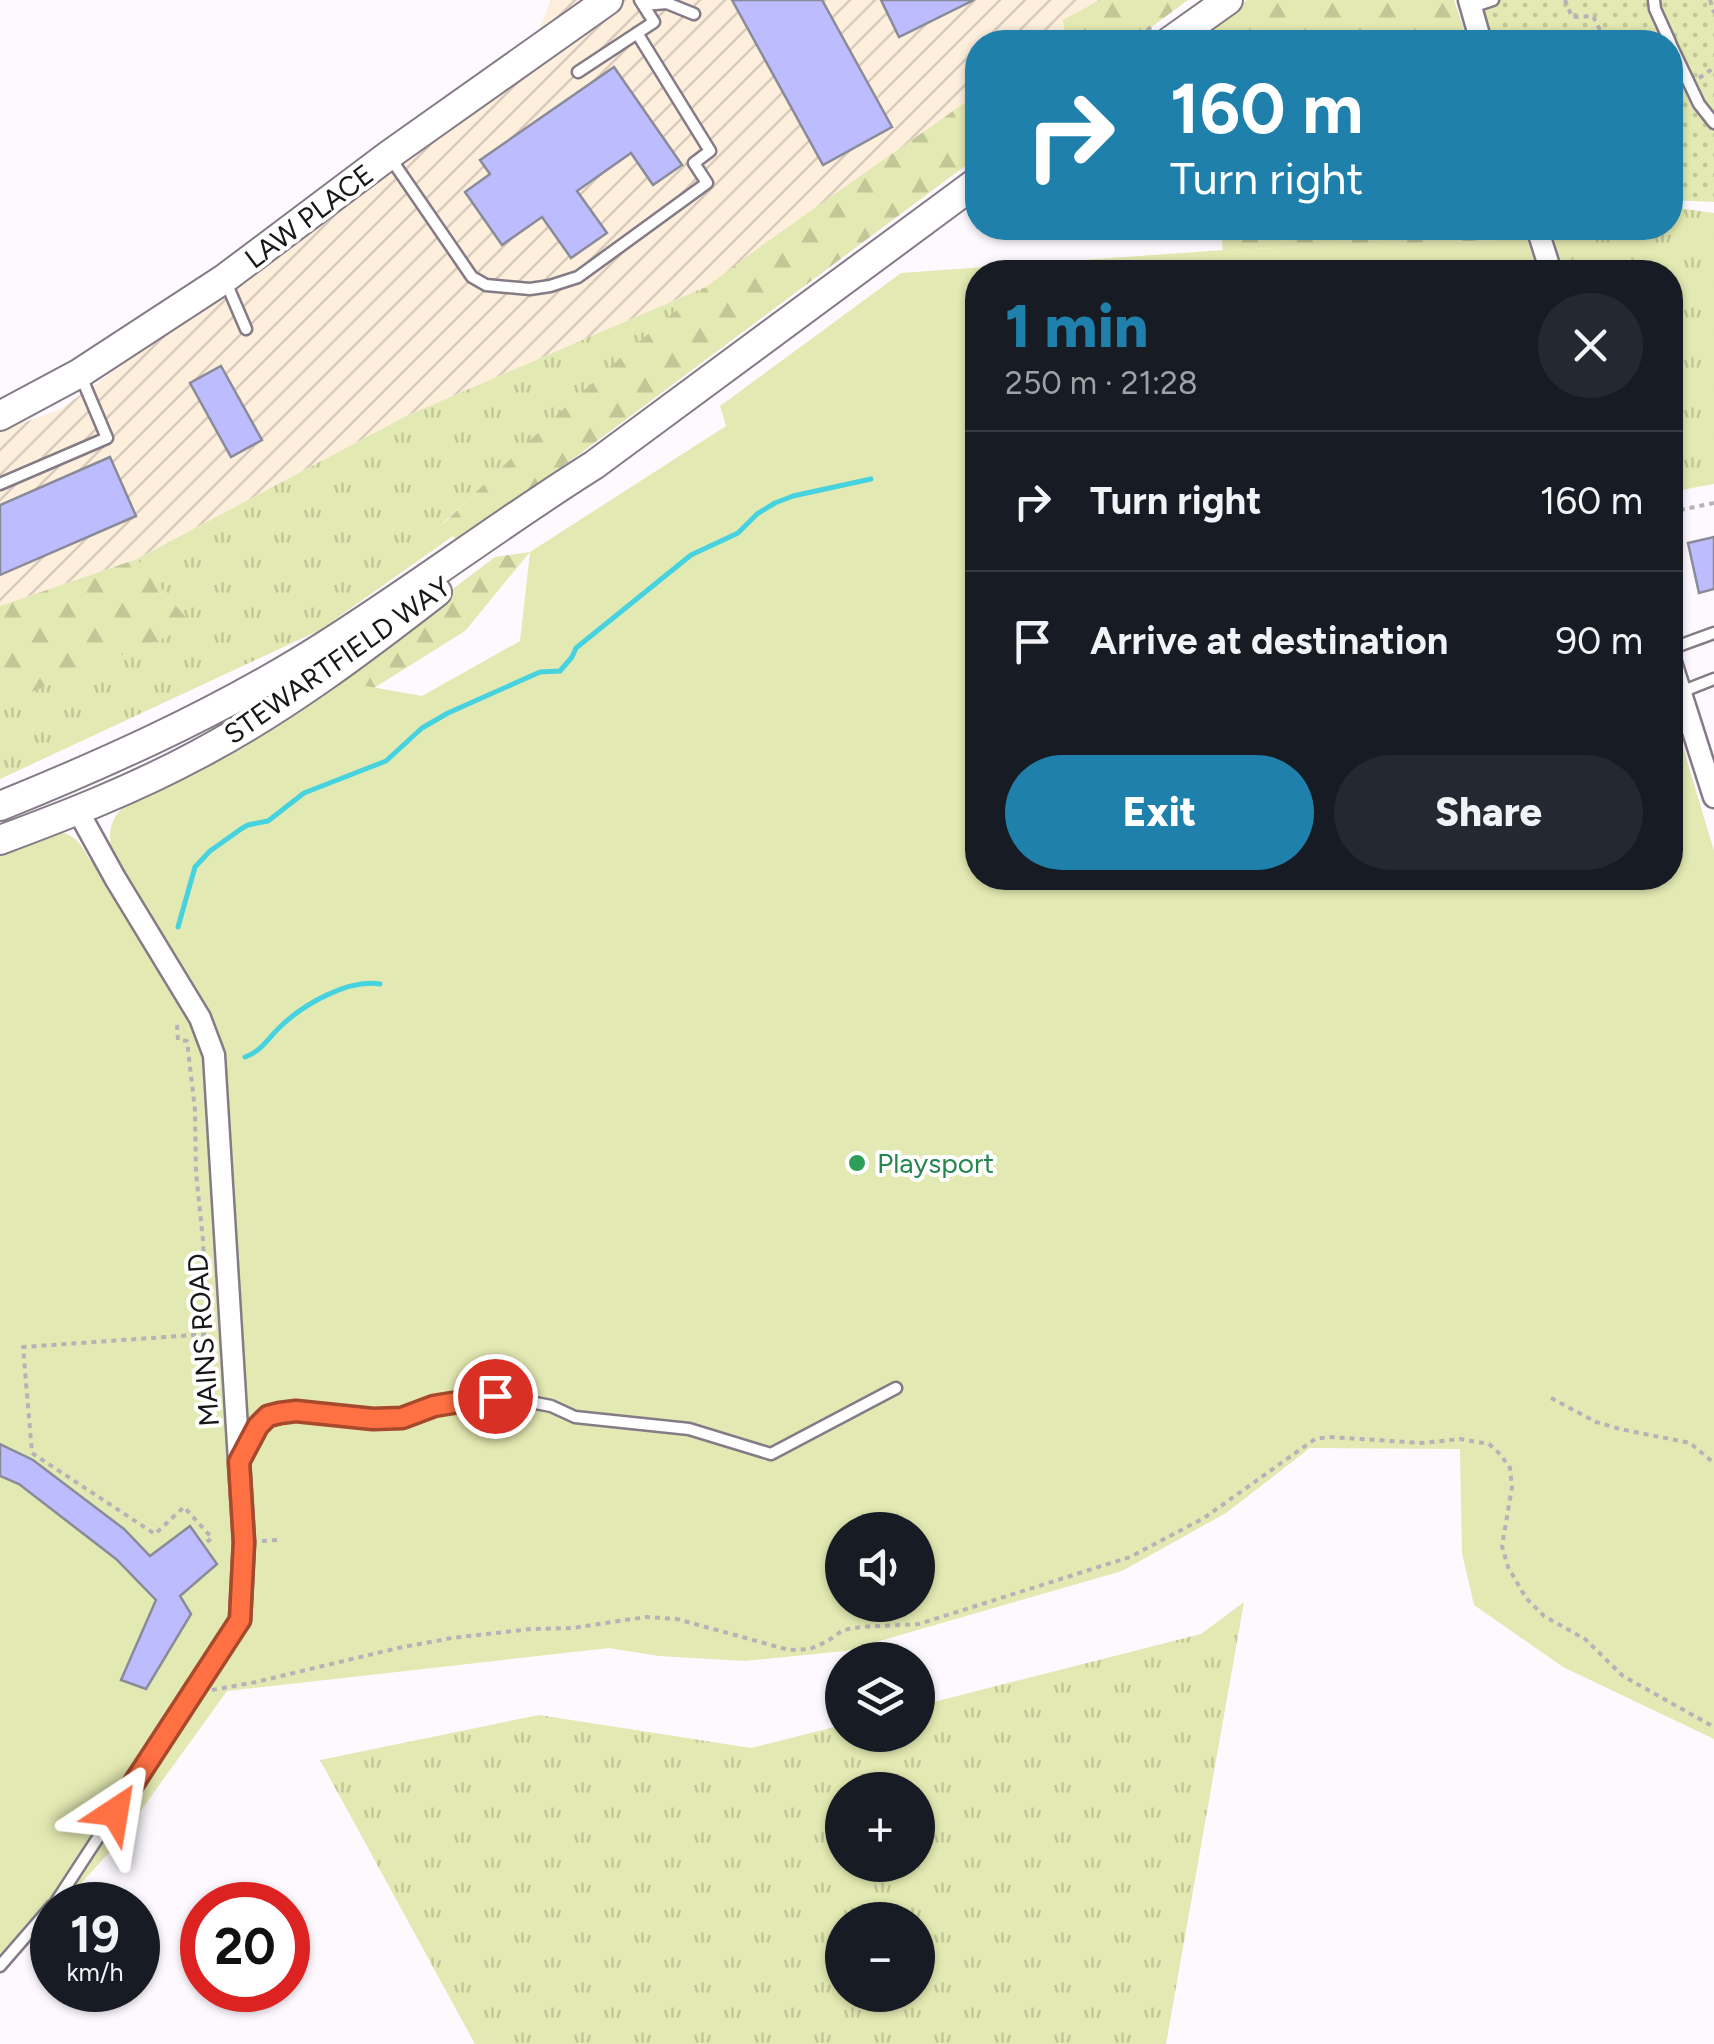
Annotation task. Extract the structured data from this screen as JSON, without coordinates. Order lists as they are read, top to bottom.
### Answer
{
  "streets": {
    "street": ["LAW PLACE", "STEWARTFIELD WAY", "MAINS ROAD"]
  },
  "crossings": [
    ["STEWARTFIELD WAY", "MAINS ROAD"]
  ],
  "places": ["Playsport"],
  "page": {
    "turn": ["160 m", "Turn right"],
    "heading": ["1 min", "250 m · 21:28"],
    "list": [
      {
        "name": "Turn right",
        "value": "160 m"
      },
      {
        "name": "Arrive at destination",
        "value": "90 m"
      }
    ],
    "buttons": ["Exit", "Share"],
    "map_buttons": ["+", "−"],
    "speed": "19 km/h",
    "limit": "20"
  }
}
